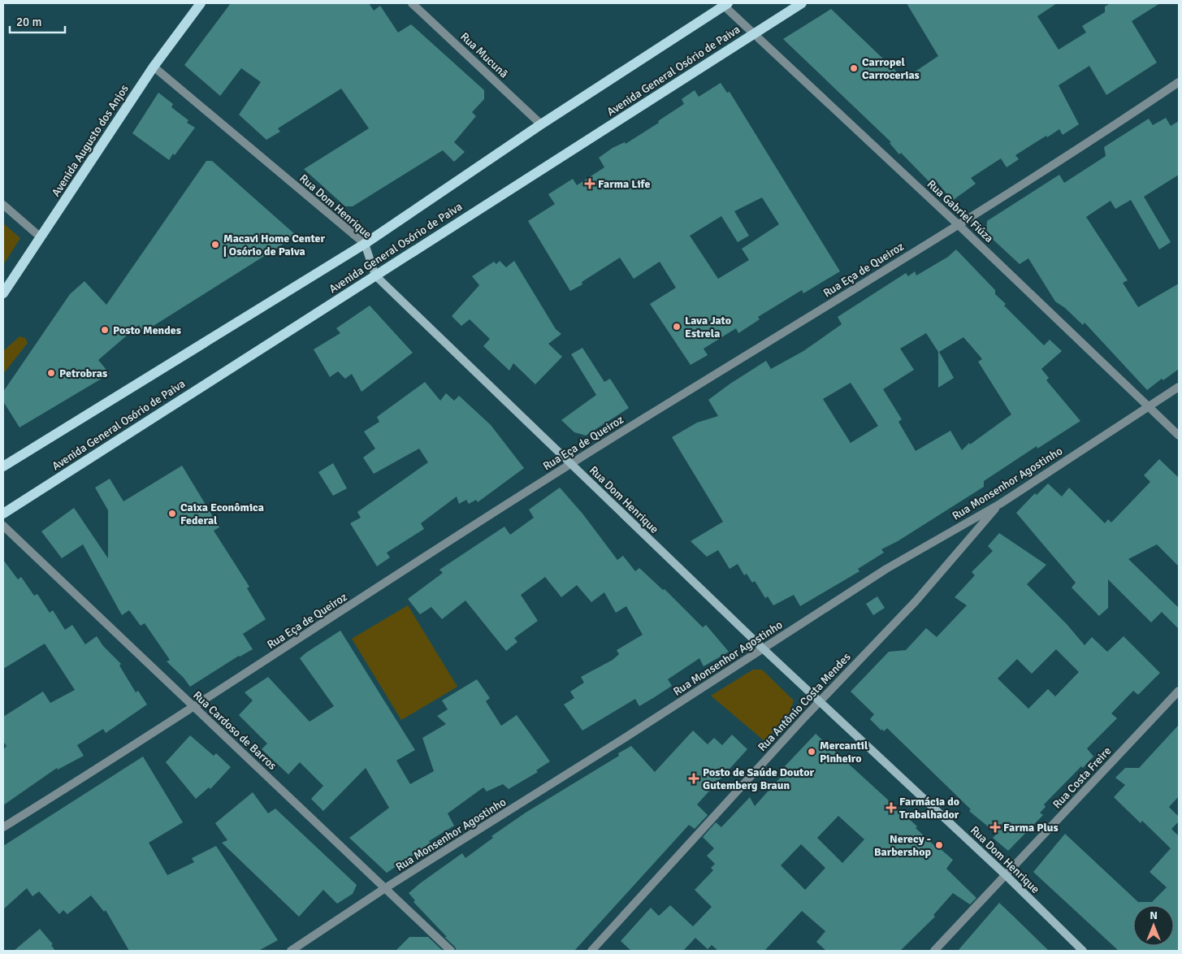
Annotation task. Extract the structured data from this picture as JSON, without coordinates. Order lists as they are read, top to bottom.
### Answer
{
  "streets": {
    "main road": ["Avenida General Osório de Paiva", "Avenida Augusto dos Anjos"],
    "street": [
      "Rua Mucunã",
      "Rua Dom Henrique",
      "Rua Gabriel Fiúza",
      "Rua Eça de Queiroz",
      "Rua Monsenhor Agostinho",
      "Rua Antônio Costa Mendes",
      "Rua Cardoso de Barros",
      "Rua Costa Freire"
    ]
  },
  "crossings": [
    ["Rua Mucunã", "Avenida General Osório de Paiva"],
    ["Avenida General Osório de Paiva", "Rua Dom Henrique"],
    ["Avenida General Osório de Paiva", "Rua Gabriel Fiúza"],
    ["Avenida Augusto dos Anjos", "Rua Dom Henrique"],
    ["Rua Dom Henrique", "Rua Eça de Queiroz"],
    ["Rua Dom Henrique", "Rua Monsenhor Agostinho"],
    ["Rua Dom Henrique", "Rua Antônio Costa Mendes"],
    ["Rua Dom Henrique", "Rua Costa Freire"],
    ["Rua Gabriel Fiúza", "Rua Eça de Queiroz"],
    ["Rua Gabriel Fiúza", "Rua Monsenhor Agostinho"],
    ["Rua Eça de Queiroz", "Rua Cardoso de Barros"],
    ["Rua Monsenhor Agostinho", "Rua Antônio Costa Mendes"],
    ["Rua Monsenhor Agostinho", "Rua Cardoso de Barros"]
  ],
  "places": {
    "other": [
      "Carropel Carrocerias",
      "Macavi Home Center | Osório de Paiva",
      "Lava Jato Estrela",
      "Posto Mendes",
      "Petrobras",
      "Caixa Econômica Federal",
      "Mercantil Pinheiro",
      "Nerecy - Barbershop"
    ],
    "health": [
      "Farma Life",
      "Posto de Saúde Doutor Gutemberg Braun",
      "Farmácia do Trabalhador",
      "Farma Plus"
    ]
  },
  "scale_bar": "20 m",
  "north": "top"
}
